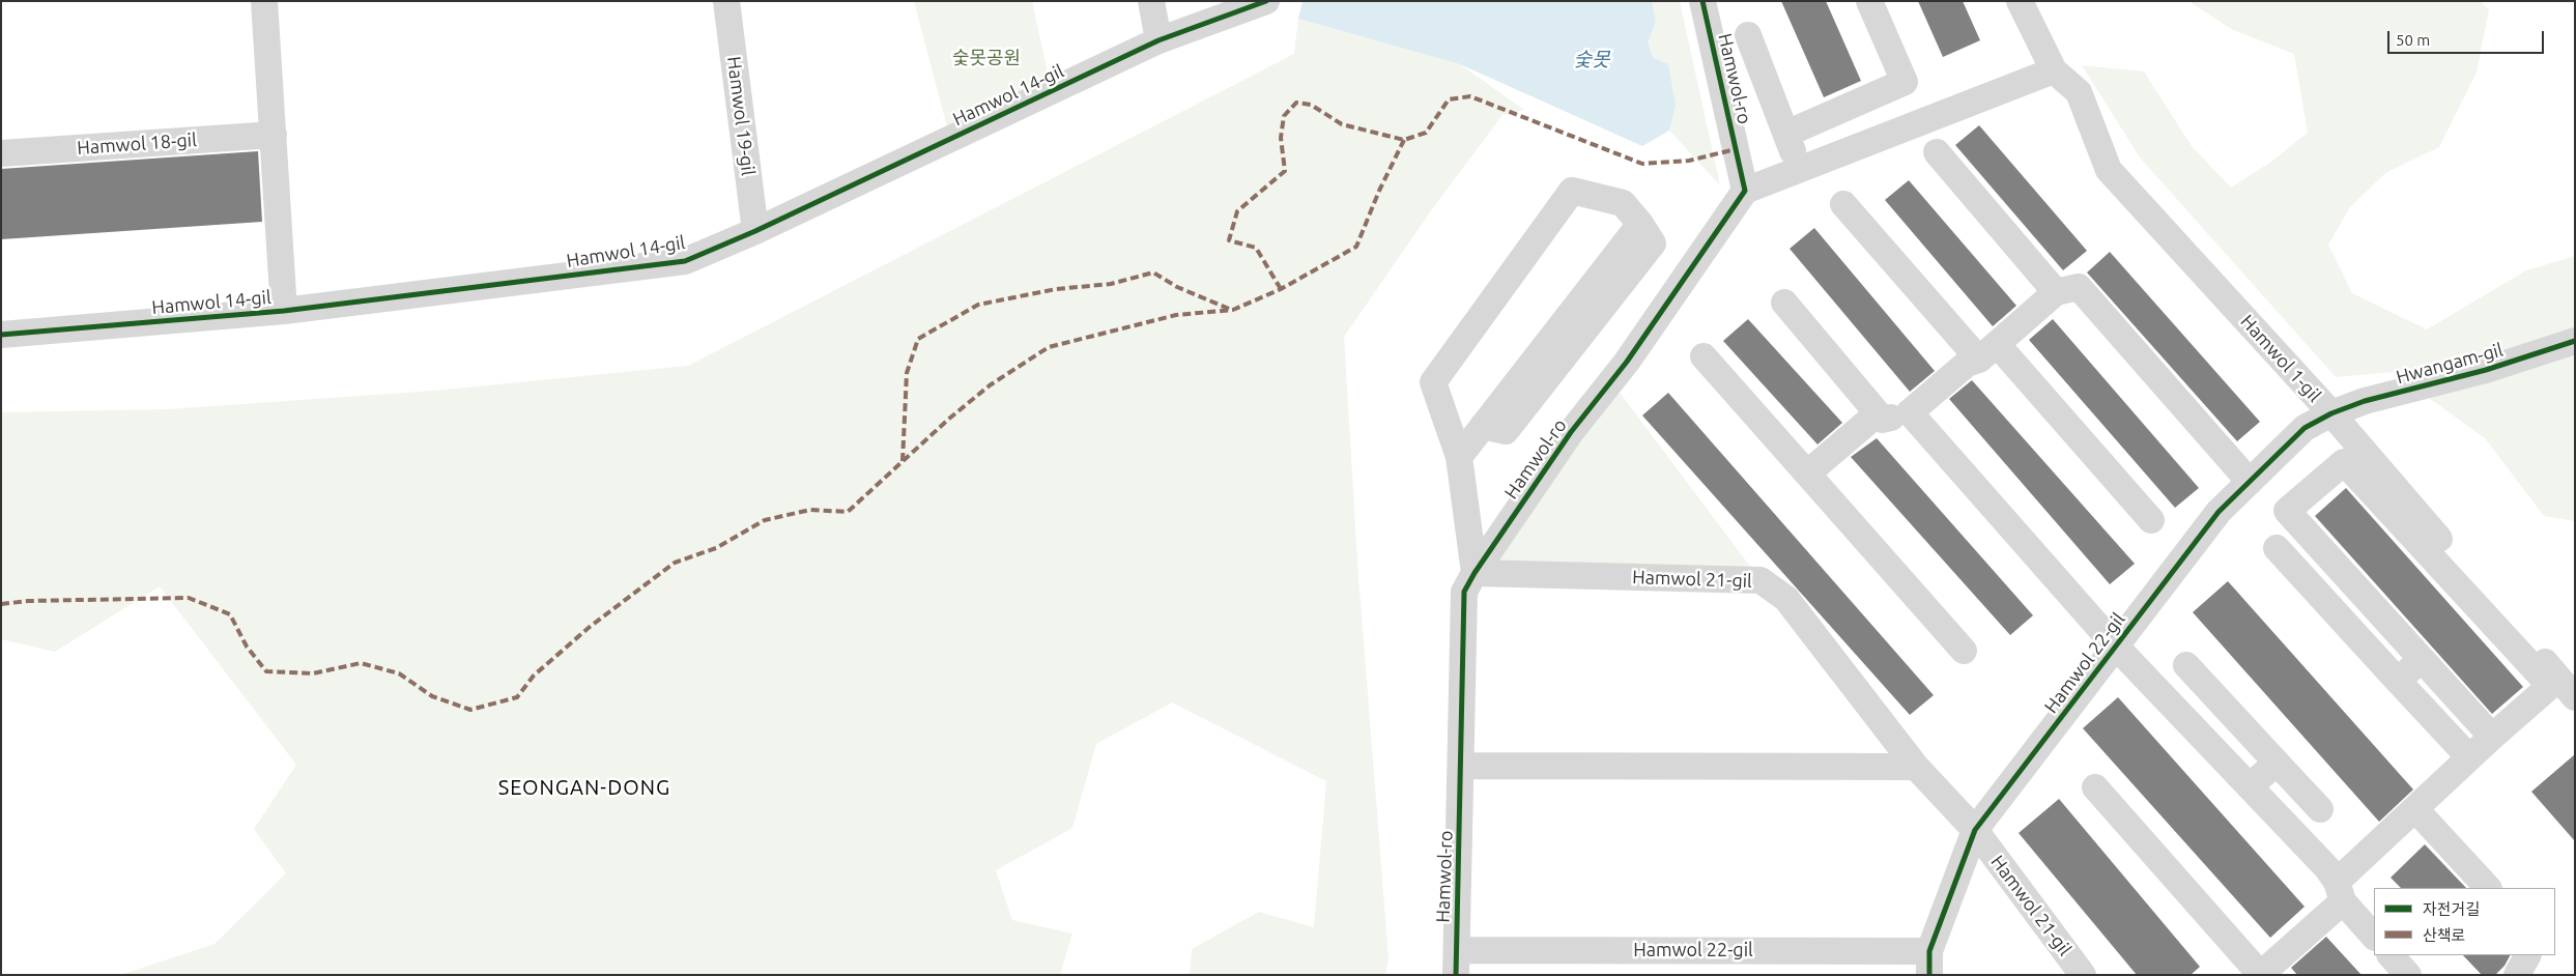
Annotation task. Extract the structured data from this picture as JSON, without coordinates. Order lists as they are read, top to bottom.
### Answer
{
  "streets": {
    "street": [
      "Hamwol-ro",
      "Hamwol 14-gil",
      "Hamwol 19-gil",
      "Hamwol 18-gil",
      "Hamwol 1-gil",
      "Hwangam-gil",
      "Hamwol 21-gil",
      "Hamwol 22-gil"
    ]
  },
  "crossings": [
    ["Hamwol-ro", "Hamwol 21-gil"],
    ["Hamwol-ro", "Hamwol 22-gil"],
    ["Hamwol 14-gil", "Hamwol 19-gil"],
    ["Hamwol 1-gil", "Hwangam-gil"],
    ["Hamwol 1-gil", "Hamwol 22-gil"],
    ["Hwangam-gil", "Hamwol 22-gil"],
    ["Hamwol 21-gil", "Hamwol 22-gil"]
  ],
  "districts": ["SEONGAN-DONG"],
  "water": ["숯못"],
  "parks": ["숯못공원"],
  "legend": ["자전거길", "산책로"],
  "scale_bar": "50 m"
}
